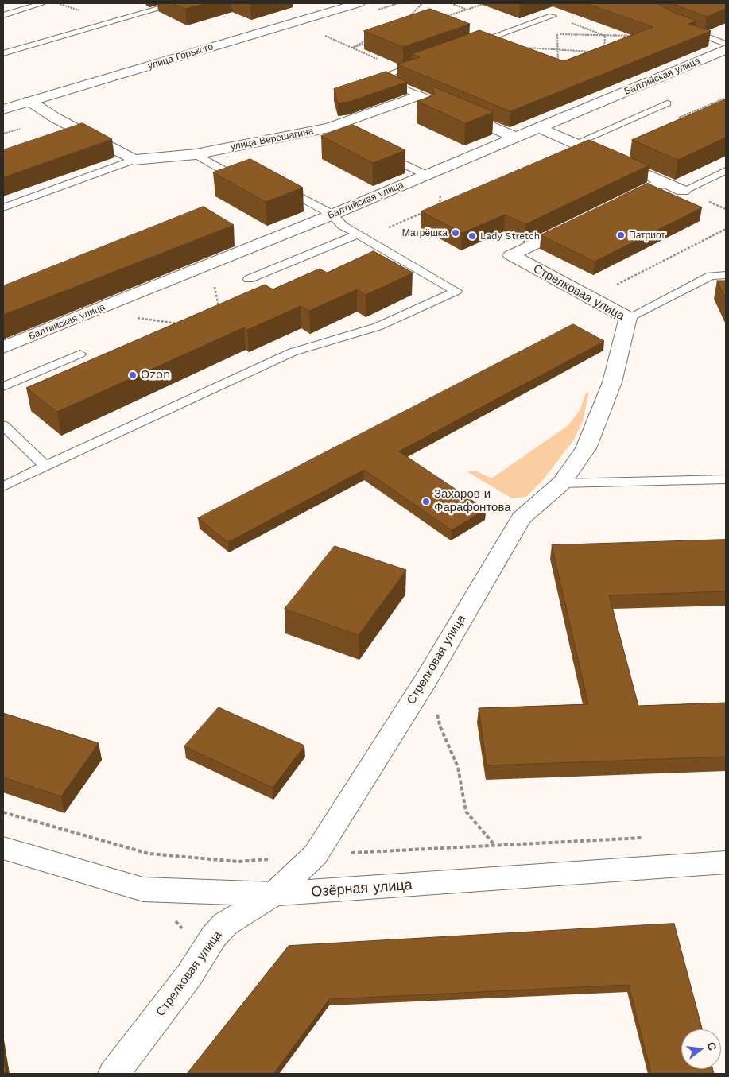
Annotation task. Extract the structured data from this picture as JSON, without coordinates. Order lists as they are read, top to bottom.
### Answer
{
  "streets": {
    "street": [
      "улица Горького",
      "Балтийская улица",
      "улица Верещагина",
      "Стрелковая улица",
      "Озёрная улица"
    ]
  },
  "crossings": [
    ["Стрелковая улица", "Озёрная улица"]
  ],
  "places": [
    "Матрёшка",
    "Патриот",
    "Lady Stretch",
    "Ozon",
    "Захаров и Фарафонтова"
  ],
  "north": "right"
}
